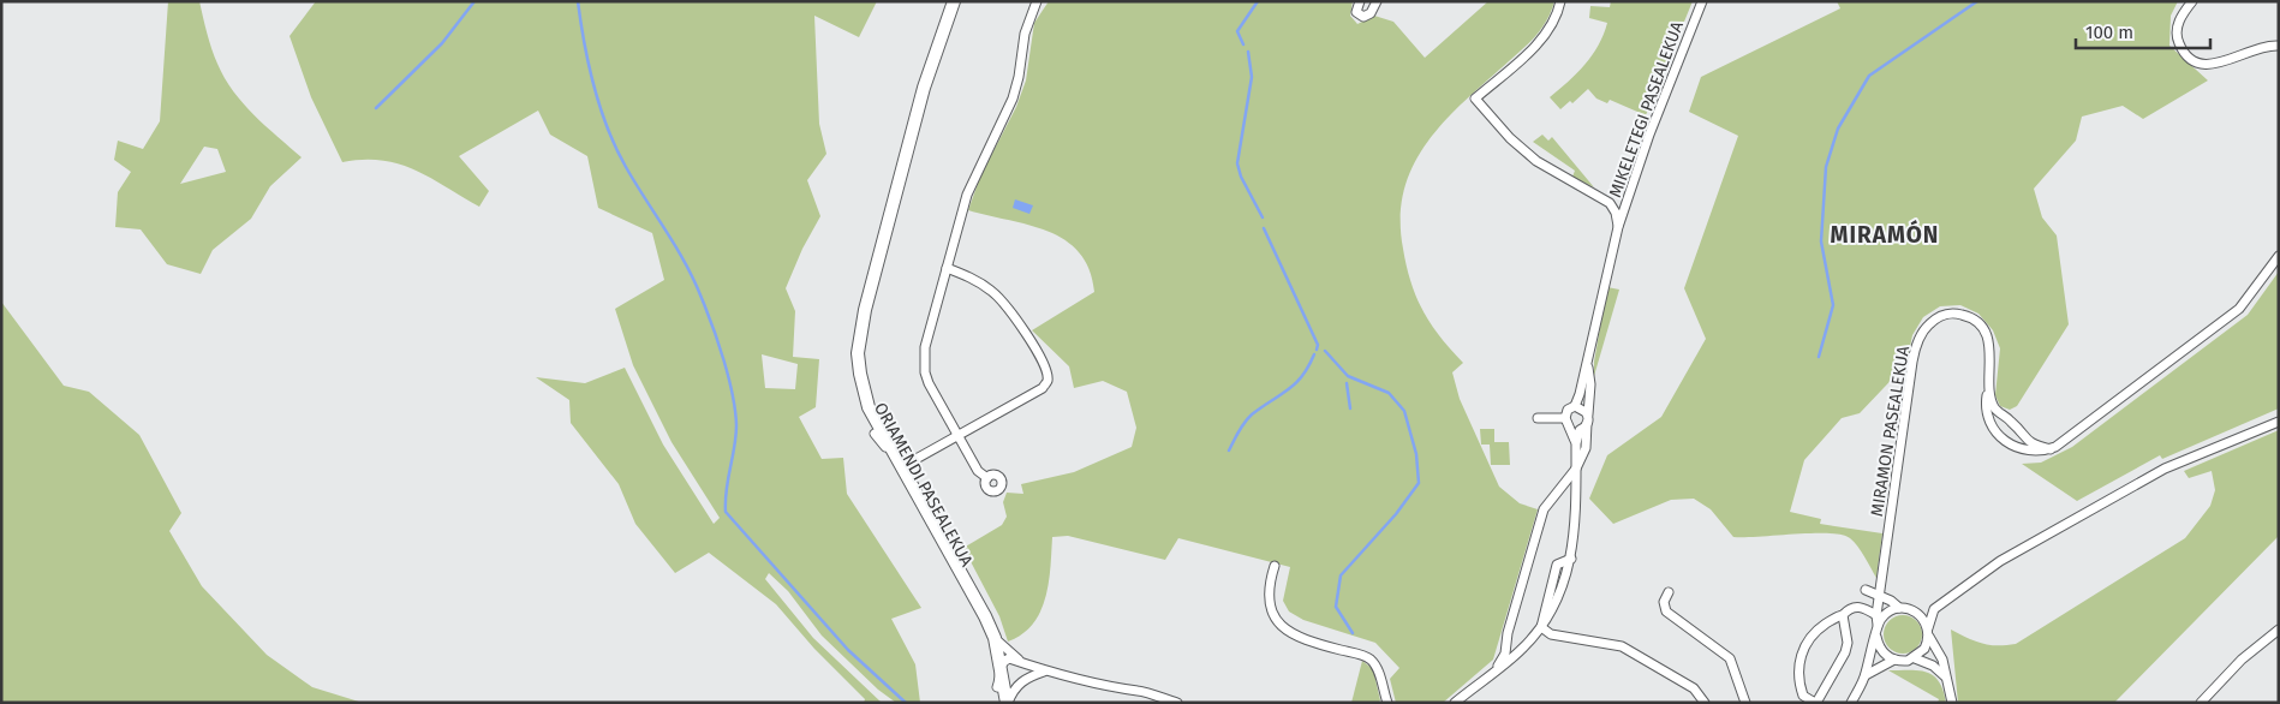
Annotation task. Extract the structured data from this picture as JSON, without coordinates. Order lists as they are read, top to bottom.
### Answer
{
  "streets": {
    "street": ["MIKELETEGI PASEALEKUA", "MIRAMON PASEALEKUA", "ORIAMENDI PASEALEKUA"]
  },
  "districts": ["MIRAMÓN"],
  "scale_bar": "100 m"
}
